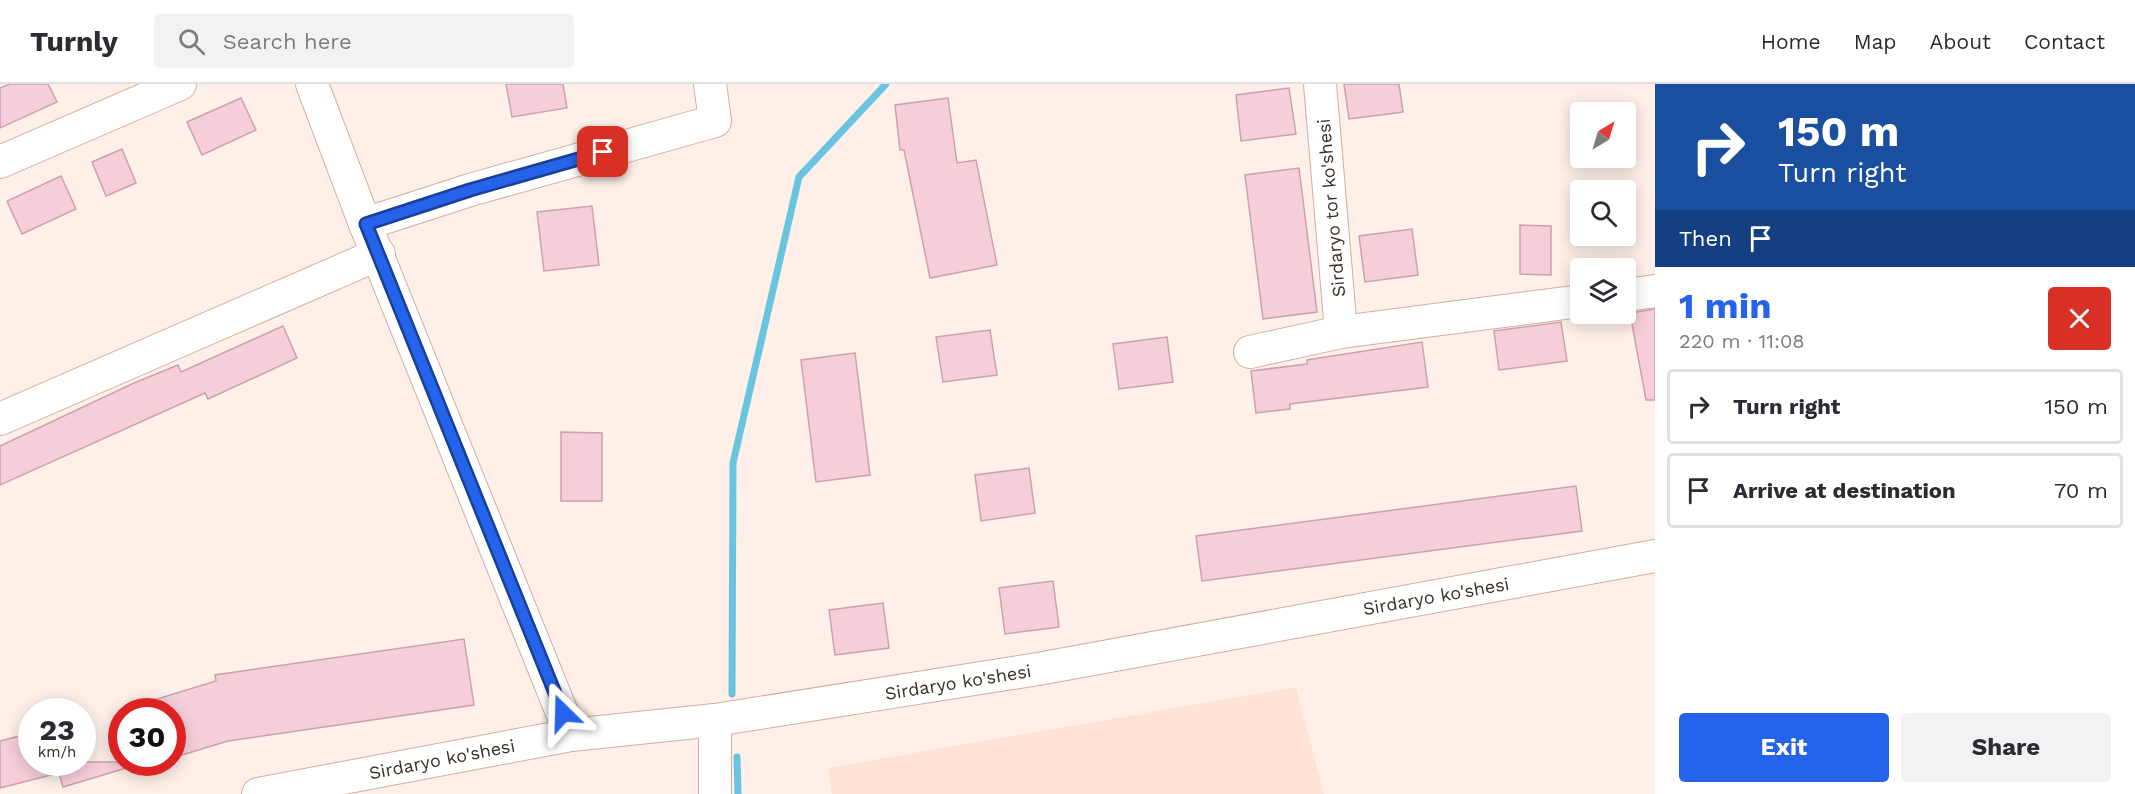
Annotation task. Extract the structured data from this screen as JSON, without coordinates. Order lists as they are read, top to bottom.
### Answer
{
  "streets": {
    "street": ["Sirdaryo tor ko'shesi", "Sirdaryo ko'shesi"]
  },
  "north": "top right",
  "page": {
    "header": "Turnly",
    "search": "Search here",
    "nav": [
      "Home",
      "Map",
      "About",
      "Contact"
    ],
    "turn": ["150 m", "Turn right"],
    "then": "Then",
    "heading": ["1 min", "220 m · 11:08"],
    "list": [
      {
        "name": "Turn right",
        "value": "150 m"
      },
      {
        "name": "Arrive at destination",
        "value": "70 m"
      }
    ],
    "speed": "23 km/h",
    "limit": "30",
    "buttons": ["Exit", "Share"]
  }
}
